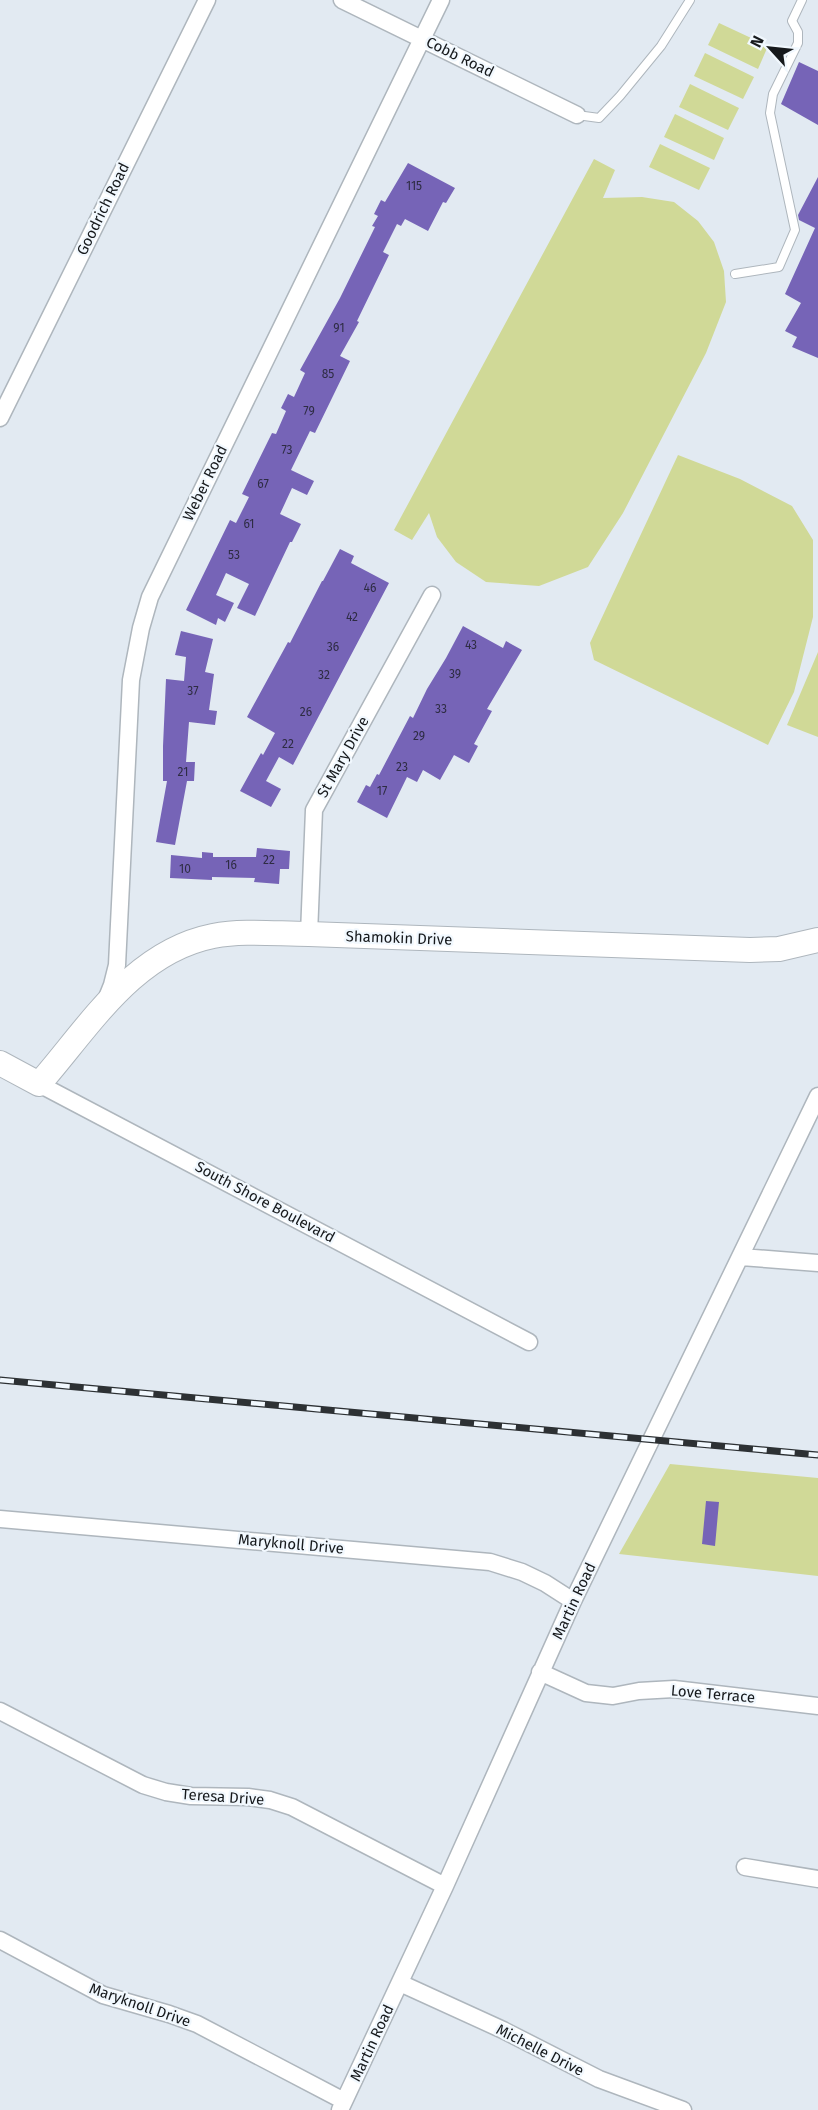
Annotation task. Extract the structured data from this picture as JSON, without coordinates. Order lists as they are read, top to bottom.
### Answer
{
  "streets": {
    "street": [
      "Cobb Road",
      "Goodrich Road",
      "Weber Road",
      "St Mary Drive",
      "Shamokin Drive",
      "South Shore Boulevard",
      "Maryknoll Drive",
      "Martin Road",
      "Love Terrace",
      "Teresa Drive",
      "Michelle Drive"
    ]
  },
  "crossings": [
    ["Cobb Road", "Weber Road"],
    ["Weber Road", "Shamokin Drive"],
    ["St Mary Drive", "Shamokin Drive"],
    ["Shamokin Drive", "South Shore Boulevard"],
    ["Maryknoll Drive", "Martin Road"],
    ["Martin Road", "Love Terrace"],
    ["Martin Road", "Teresa Drive"],
    ["Martin Road", "Michelle Drive"]
  ],
  "house_numbers": [
    "115",
    "91",
    "85",
    "79",
    "73",
    "67",
    "61",
    "53",
    "46",
    "42",
    "43",
    "36",
    "39",
    "32",
    "37",
    "33",
    "26",
    "29",
    "22",
    "23",
    "21",
    "17",
    "22",
    "16",
    "10"
  ],
  "north": "top left"
}
